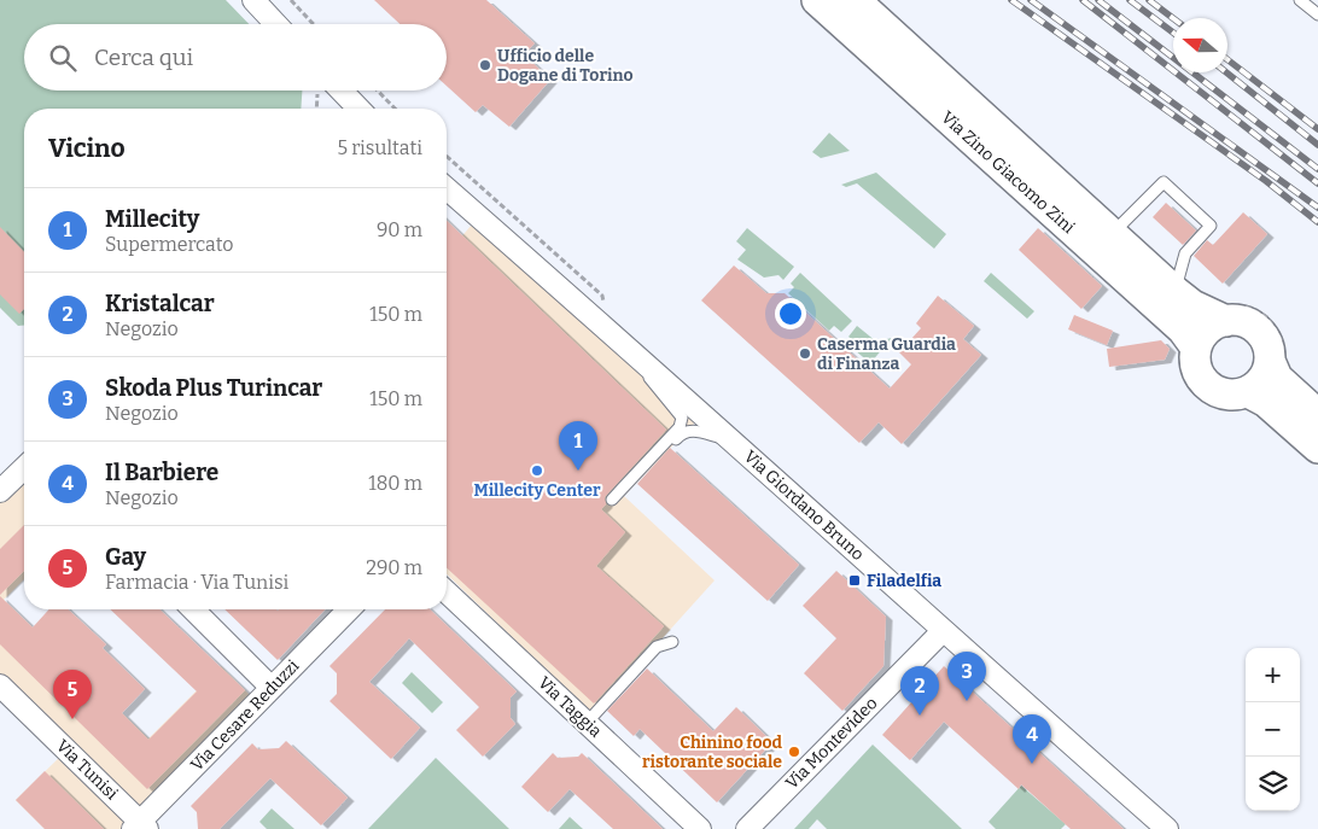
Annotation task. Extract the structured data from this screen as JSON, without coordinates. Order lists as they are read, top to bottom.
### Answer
{
  "streets": {
    "street": [
      "Via Zino Giacomo Zini",
      "Via Giordano Bruno",
      "Via Taggia",
      "Via Cesare Reduzzi",
      "Via Montevideo",
      "Via Tunisi"
    ]
  },
  "crossings": [
    ["Via Giordano Bruno", "Via Montevideo"],
    ["Via Cesare Reduzzi", "Via Tunisi"]
  ],
  "places": {
    "other": [
      "Ufficio delle Dogane di Torino",
      "Caserma Guardia di Finanza",
      "Millecity Center",
      "Chinino food ristorante sociale"
    ],
    "transit": ["Filadelfia"]
  },
  "north": "left",
  "page": {
    "search": "Cerca qui",
    "heading": ["Vicino", "5 risultati"],
    "list": [
      {
        "mark": "1",
        "name": "Millecity",
        "note": "Supermercato",
        "value": "90 m"
      },
      {
        "mark": "2",
        "name": "Kristalcar",
        "note": "Negozio",
        "value": "150 m"
      },
      {
        "mark": "3",
        "name": "Skoda Plus Turincar",
        "note": "Negozio",
        "value": "150 m"
      },
      {
        "mark": "4",
        "name": "Il Barbiere",
        "note": "Negozio",
        "value": "180 m"
      },
      {
        "mark": "5",
        "name": "Gay",
        "note": "Farmacia · Via Tunisi",
        "value": "290 m"
      }
    ],
    "pins": [
      "1",
      "3",
      "2",
      "5",
      "4"
    ],
    "map_buttons": ["+", "−"]
  }
}
